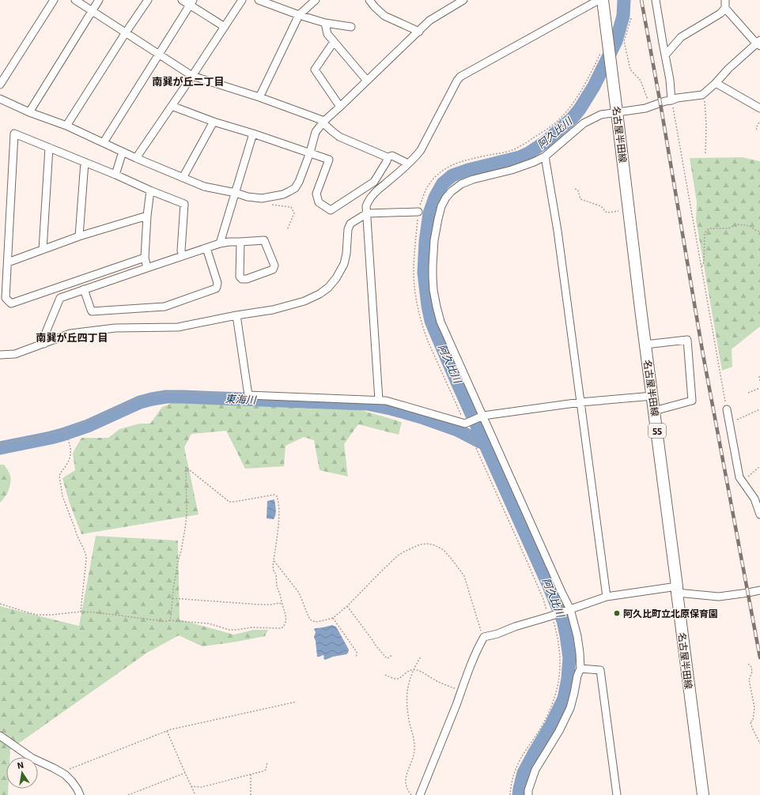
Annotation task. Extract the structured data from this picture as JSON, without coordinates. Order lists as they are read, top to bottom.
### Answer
{
  "streets": {
    "main road": ["名古屋半田線", "55"]
  },
  "districts": ["南巽が丘二丁目", "南巽が丘四丁目"],
  "water": ["阿久比川", "東海川"],
  "places": ["阿久比町立北原保育園"],
  "north": "top"
}
